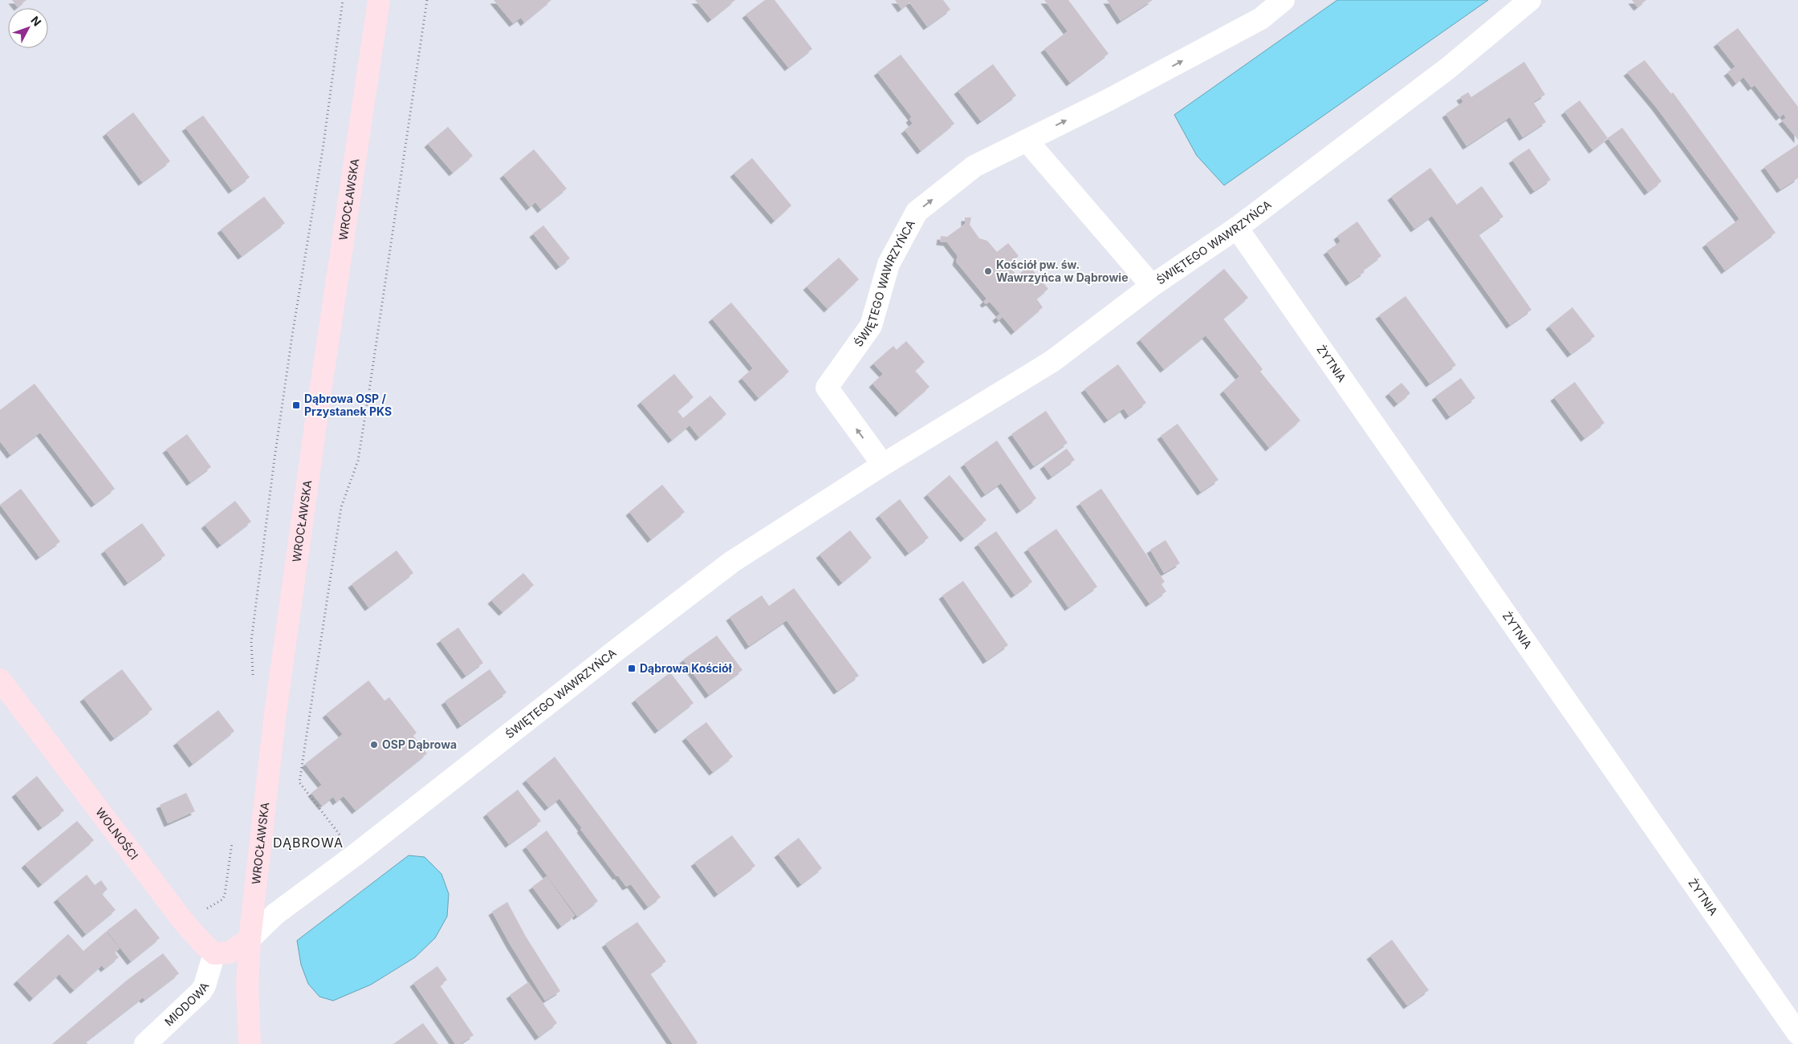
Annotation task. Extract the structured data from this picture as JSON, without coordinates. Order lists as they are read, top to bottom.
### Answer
{
  "streets": {
    "street": [
      "WROCŁAWSKA",
      "ŚWIĘTEGO WAWRZYŃCA",
      "ŻYTNIA",
      "WOLNOŚCI",
      "MIODOWA"
    ]
  },
  "crossings": [
    ["WROCŁAWSKA", "ŚWIĘTEGO WAWRZYŃCA"],
    ["ŚWIĘTEGO WAWRZYŃCA", "ŻYTNIA"],
    ["WOLNOŚCI", "MIODOWA"]
  ],
  "districts": ["DĄBROWA"],
  "places": {
    "other": ["Kościół pw. św. Wawrzyńca w Dąbrowie", "OSP Dąbrowa"],
    "transit": ["Dąbrowa OSP / Przystanek PKS", "Dąbrowa Kościół"]
  },
  "north": "top right"
}
